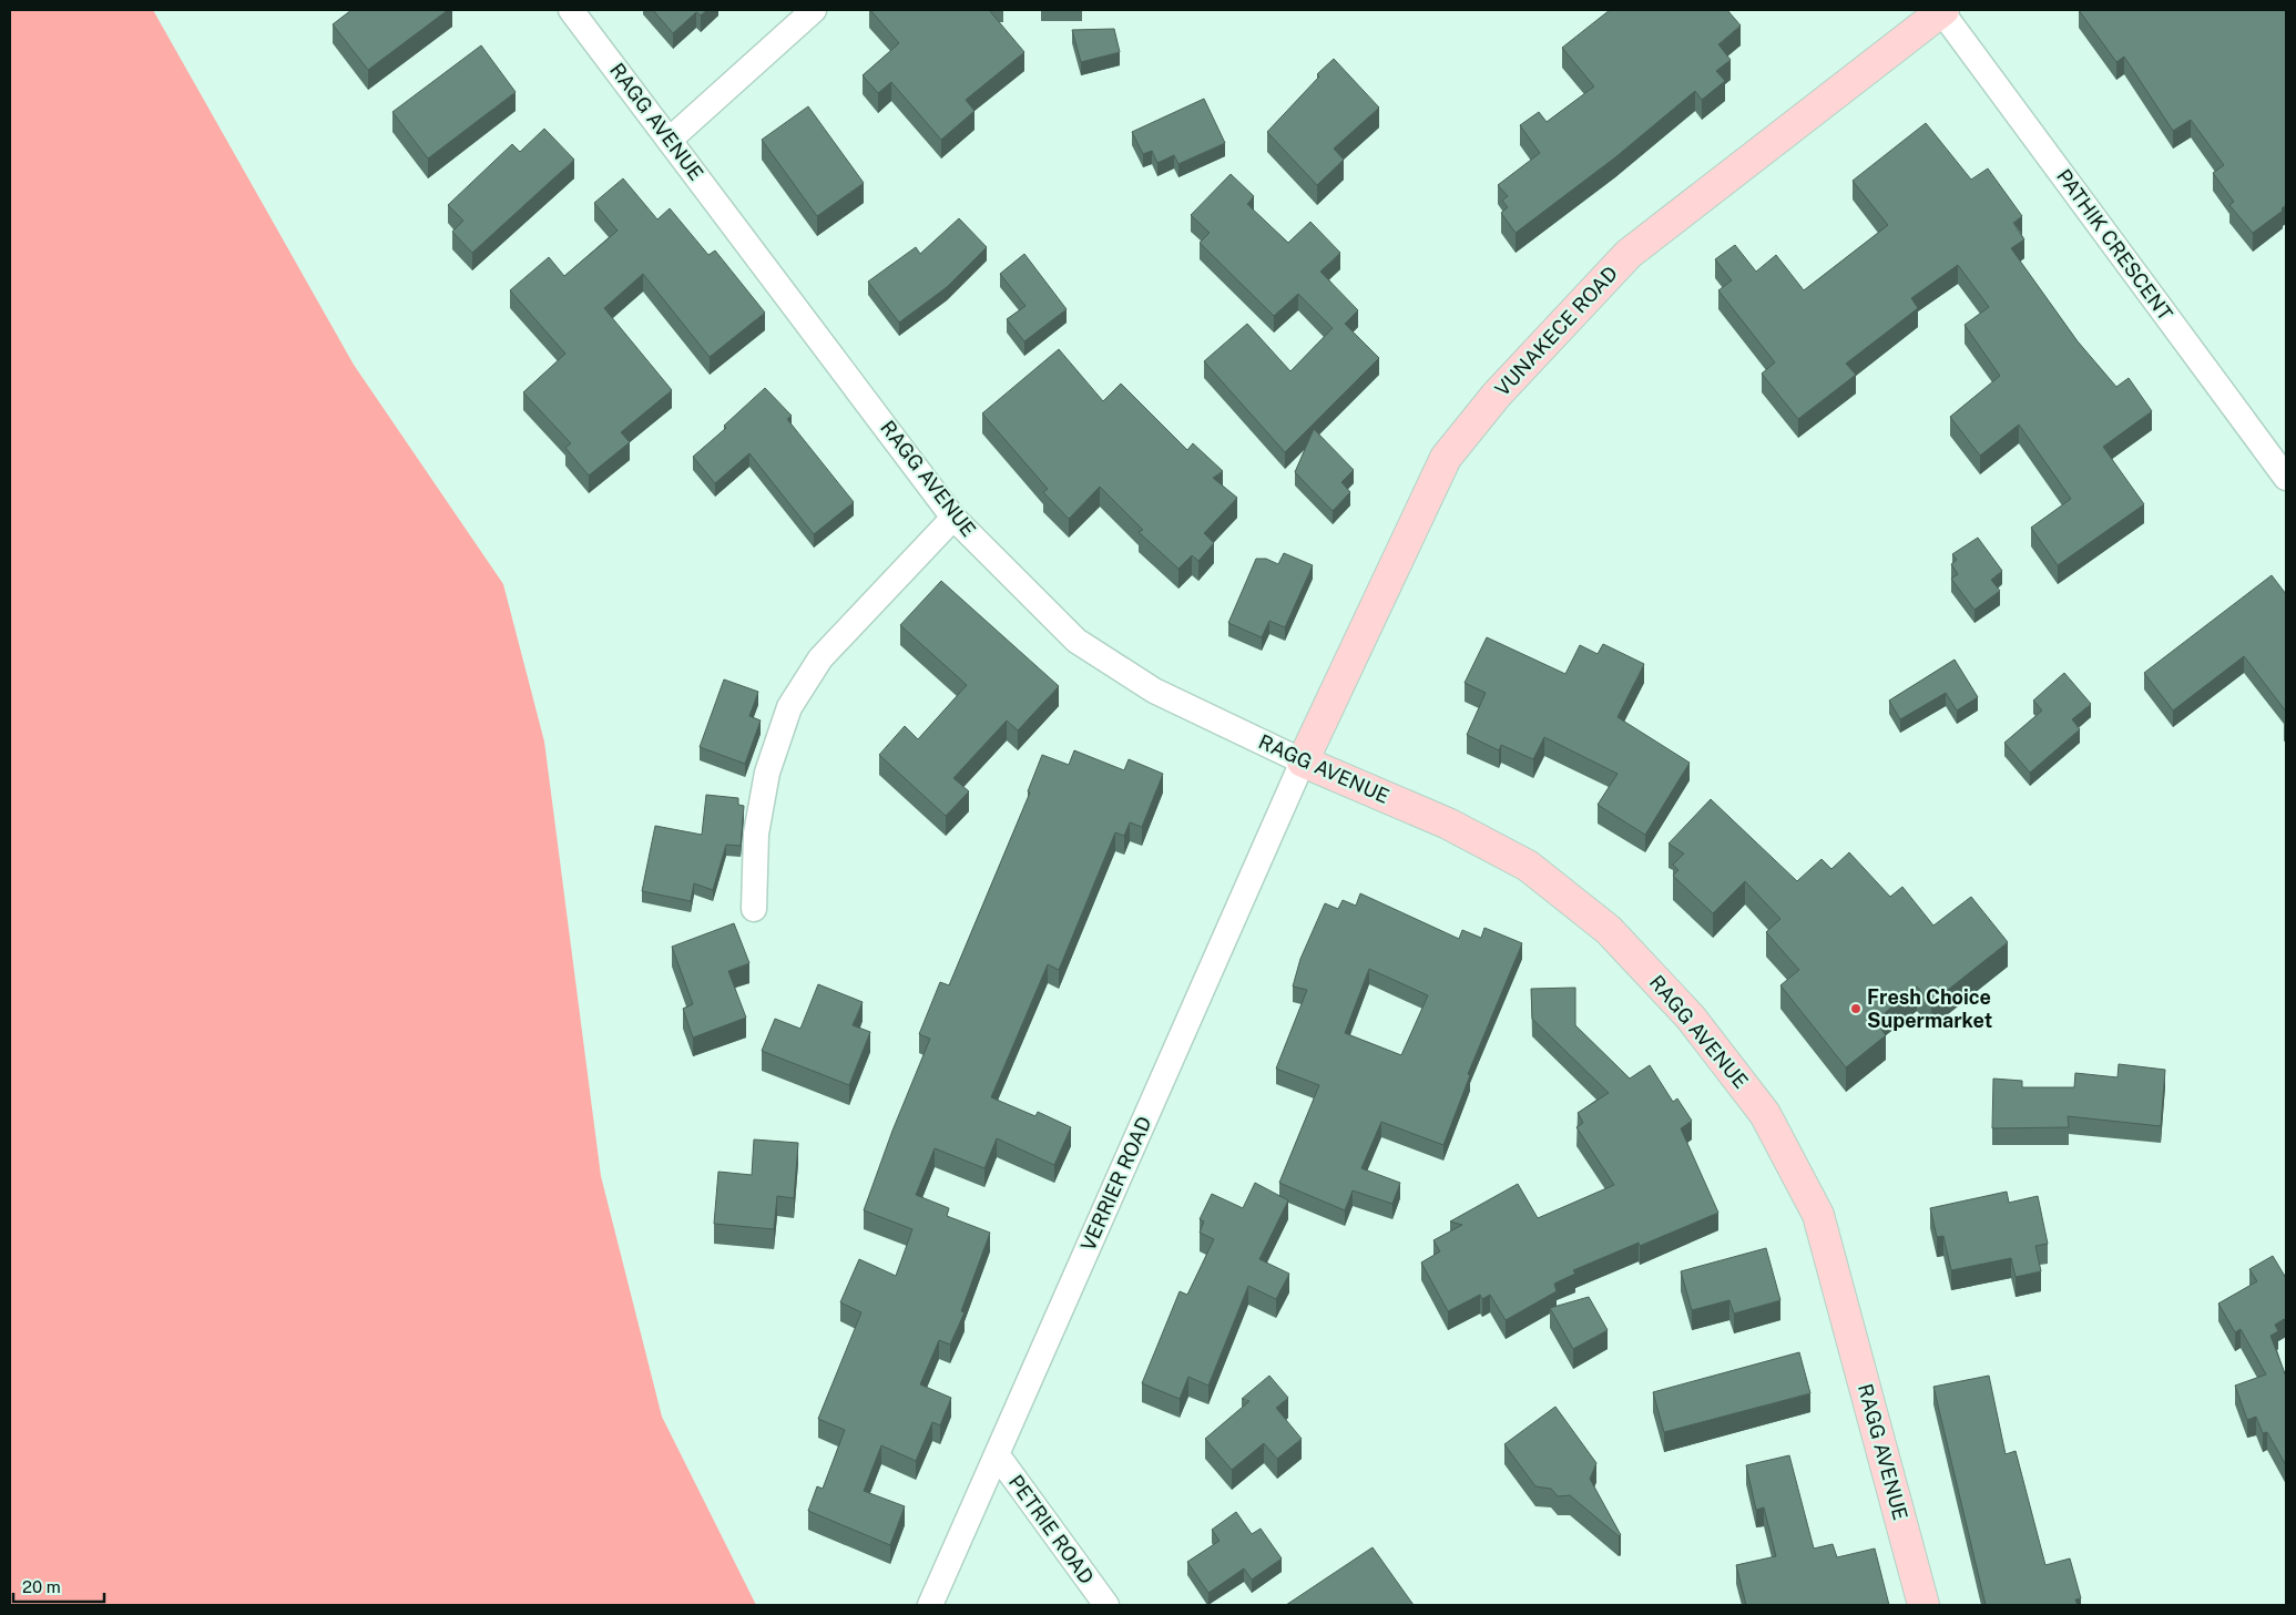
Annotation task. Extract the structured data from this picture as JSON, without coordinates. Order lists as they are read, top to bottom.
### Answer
{
  "streets": {
    "main road": ["RAGG AVENUE", "VUNAKECE ROAD"],
    "street": ["PATHIK CRESCENT", "VERRIER ROAD", "PETRIE ROAD"]
  },
  "crossings": [
    ["RAGG AVENUE", "VUNAKECE ROAD"],
    ["RAGG AVENUE", "VERRIER ROAD"],
    ["PATHIK CRESCENT", "VUNAKECE ROAD"],
    ["VUNAKECE ROAD", "VERRIER ROAD"],
    ["VERRIER ROAD", "PETRIE ROAD"]
  ],
  "places": ["Fresh Choice Supermarket"],
  "scale_bar": "20 m"
}
